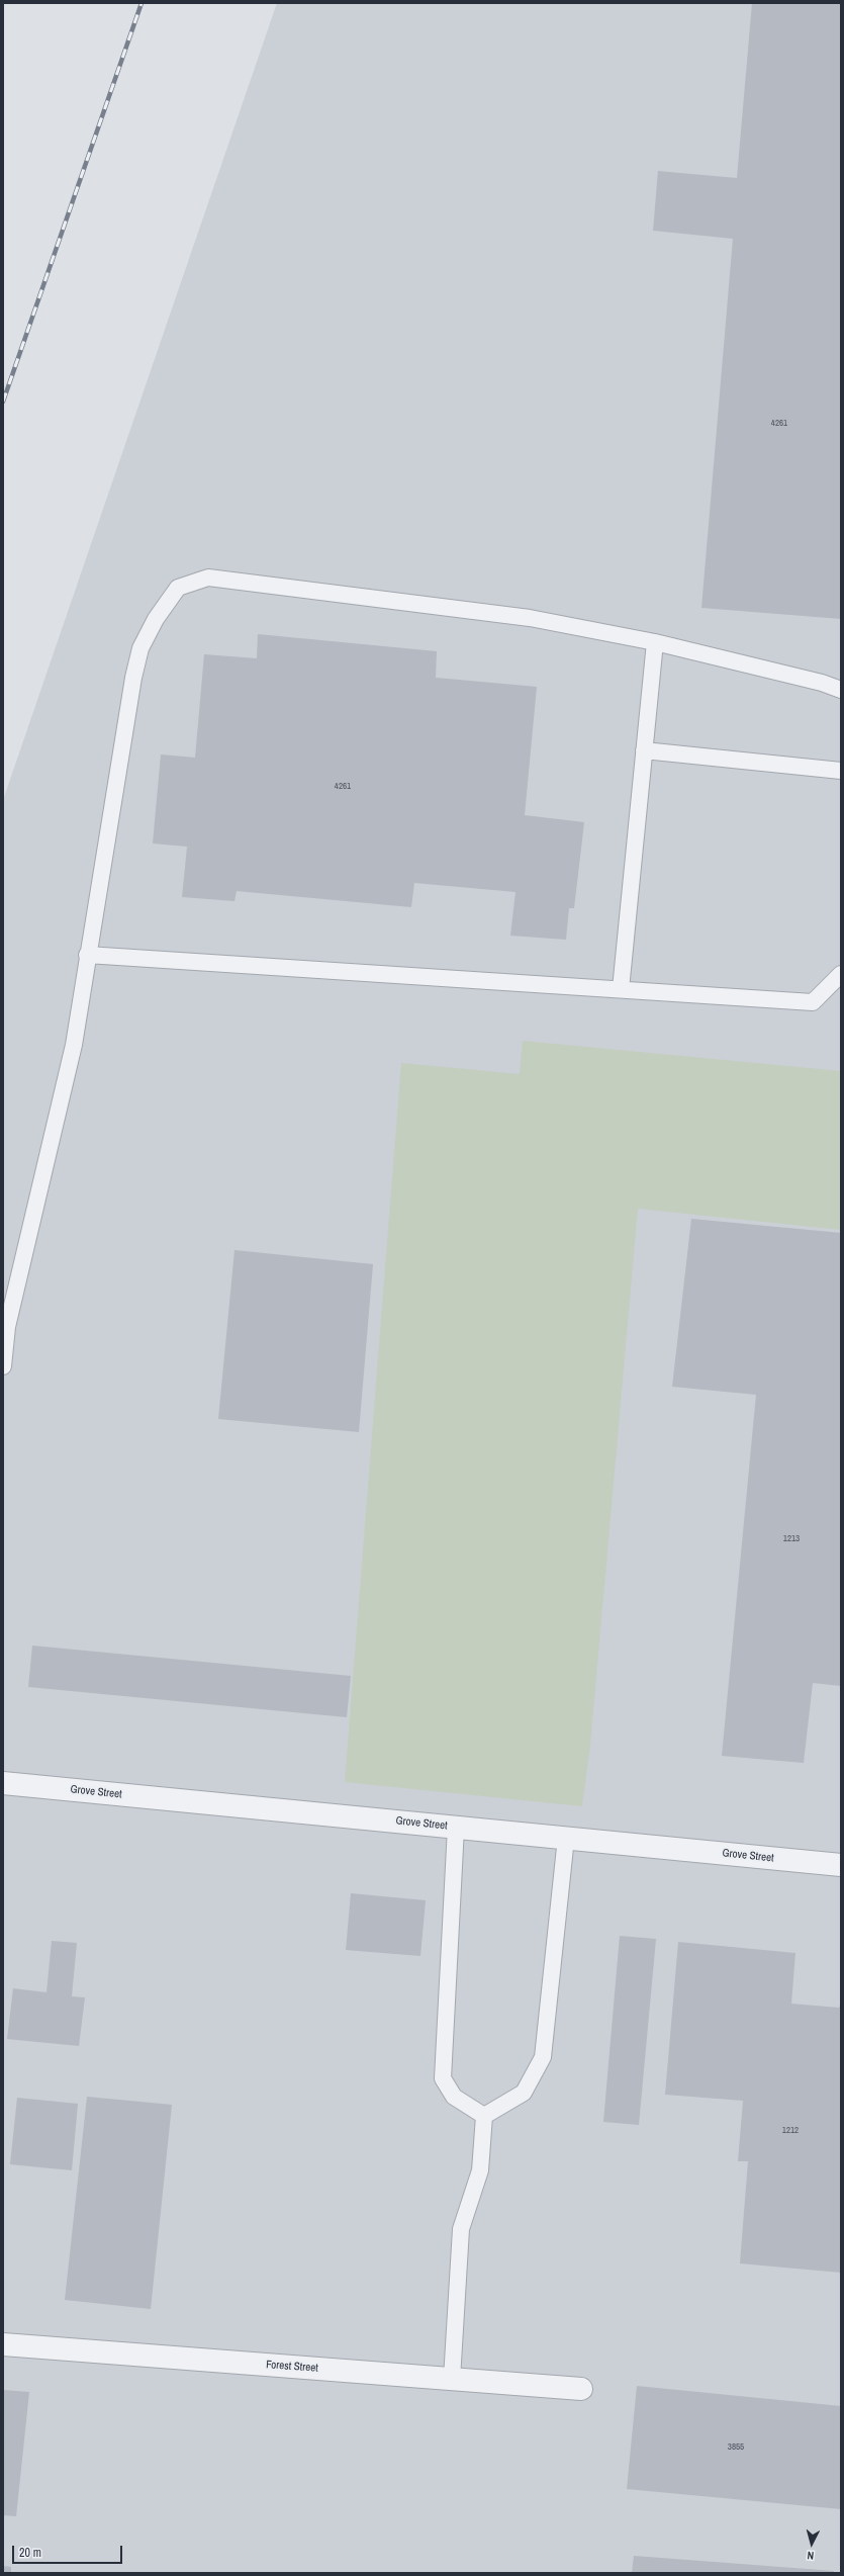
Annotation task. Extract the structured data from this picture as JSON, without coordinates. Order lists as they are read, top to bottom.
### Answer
{
  "streets": {
    "street": ["Grove Street", "Forest Street"]
  },
  "house_numbers": [
    "4261",
    "4261",
    "1213",
    "1212",
    "3855"
  ],
  "scale_bar": "20 m",
  "north": "bottom"
}
